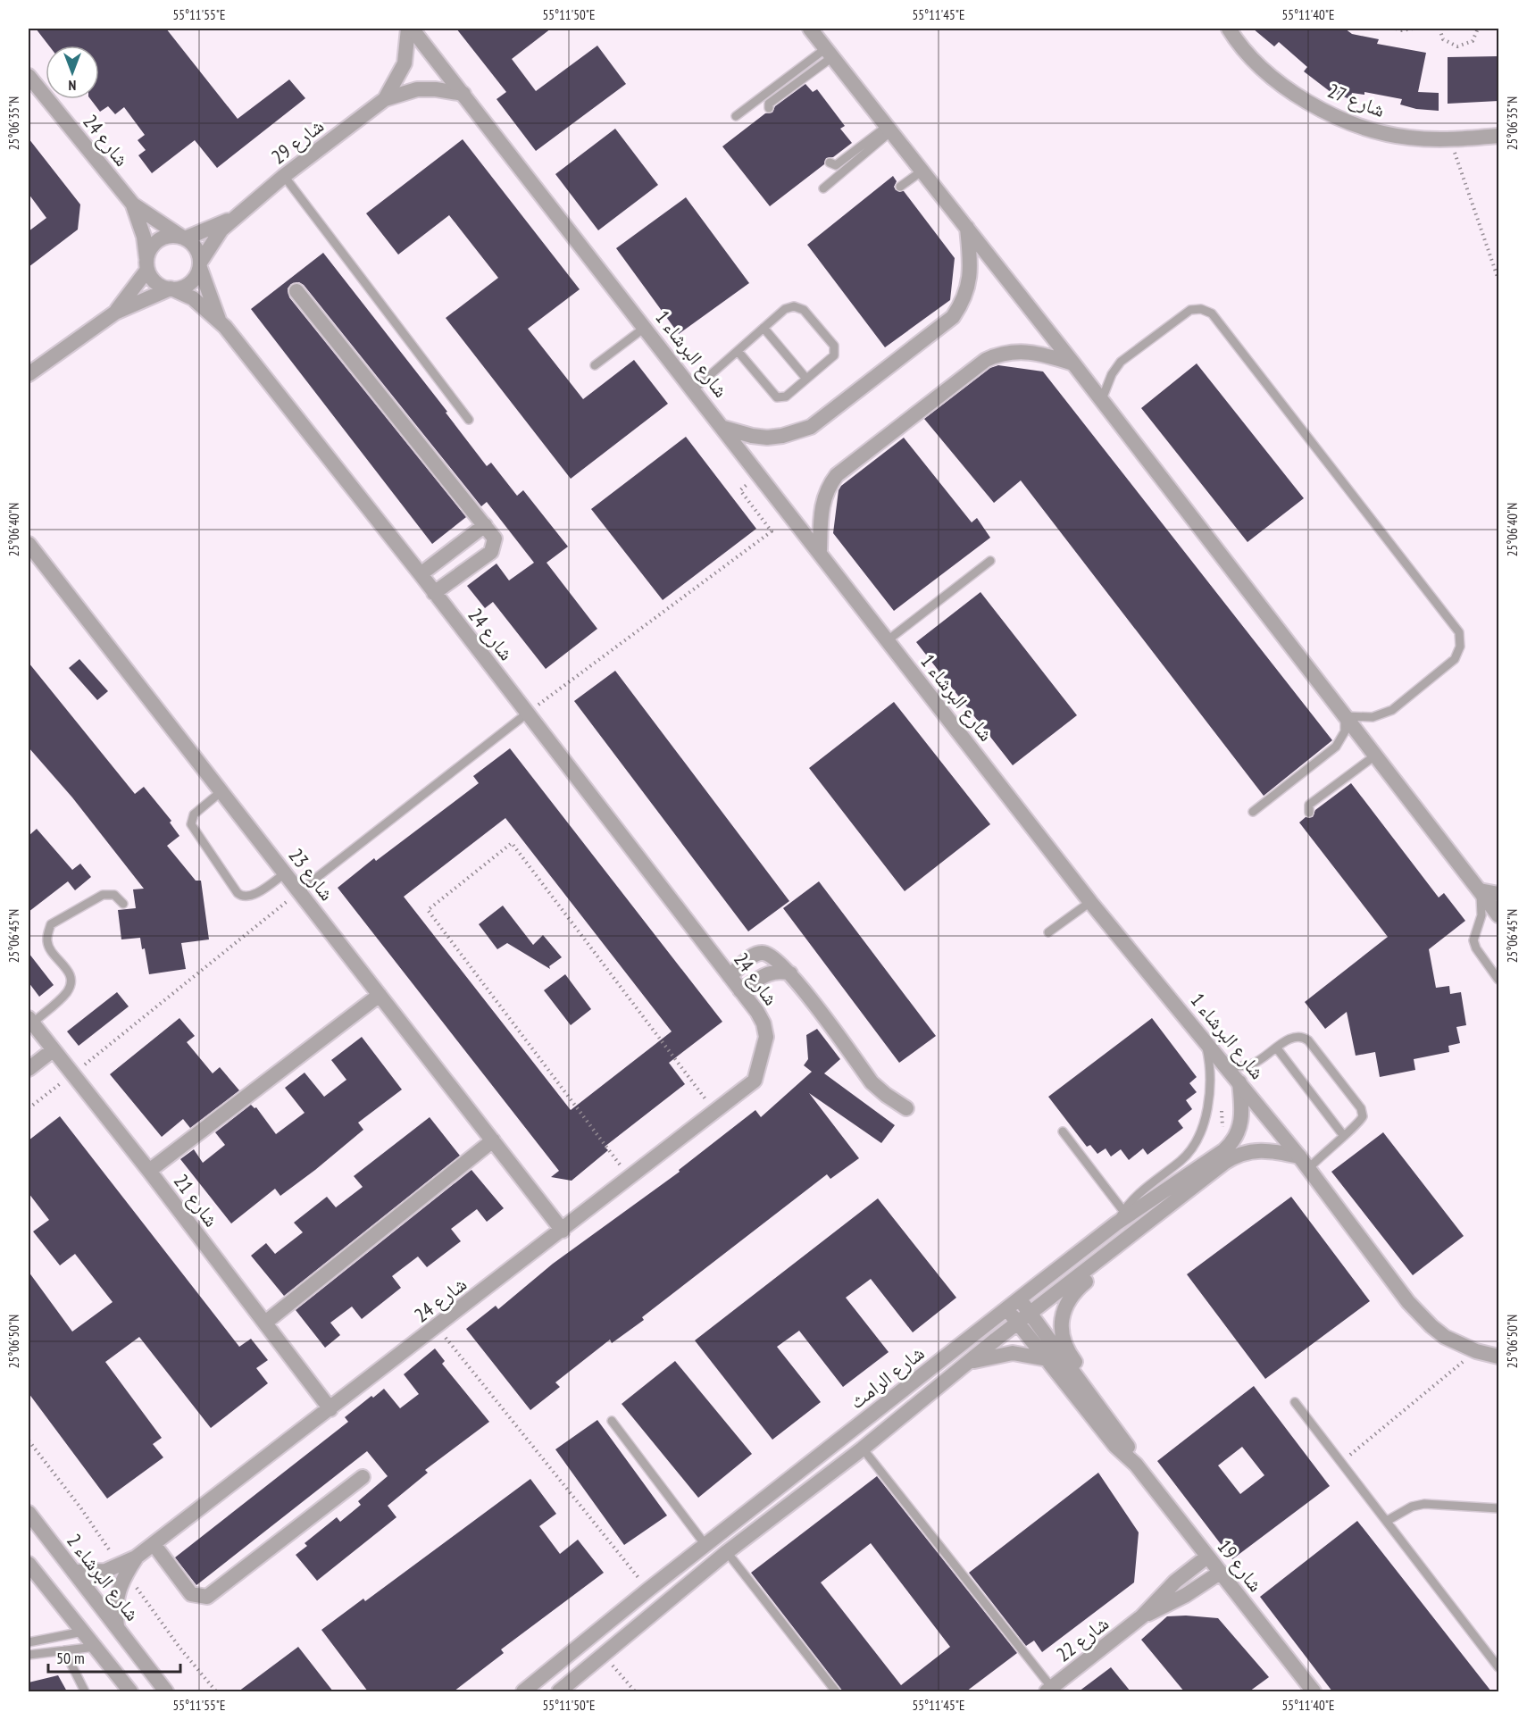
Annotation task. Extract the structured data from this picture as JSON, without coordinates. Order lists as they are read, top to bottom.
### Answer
{
  "streets": {
    "street": [
      "شارع 27",
      "شارع 24",
      "شارع 29",
      "شارع البرشاء 1",
      "شارع 23",
      "شارع 21",
      "شارع الرامث",
      "شارع 19",
      "شارع البرشاء 2",
      "شارع 22"
    ]
  },
  "crossings": [
    ["شارع 24", "شارع 29"],
    ["شارع 24", "شارع 23"],
    ["شارع 24", "شارع 21"],
    ["شارع 24", "شارع البرشاء 2"],
    ["شارع 29", "شارع البرشاء 1"],
    ["شارع البرشاء 1", "شارع الرامث"],
    ["شارع الرامث", "شارع 19"],
    ["شارع 19", "شارع 22"]
  ],
  "scale_bar": "50 m",
  "north": "bottom",
  "coordinates": [
    "55°11'55\"E",
    "55°11'50\"E",
    "55°11'45\"E",
    "55°11'40\"E",
    "25°06'35\"N",
    "25°06'40\"N",
    "25°06'45\"N",
    "25°06'50\"N"
  ]
}
